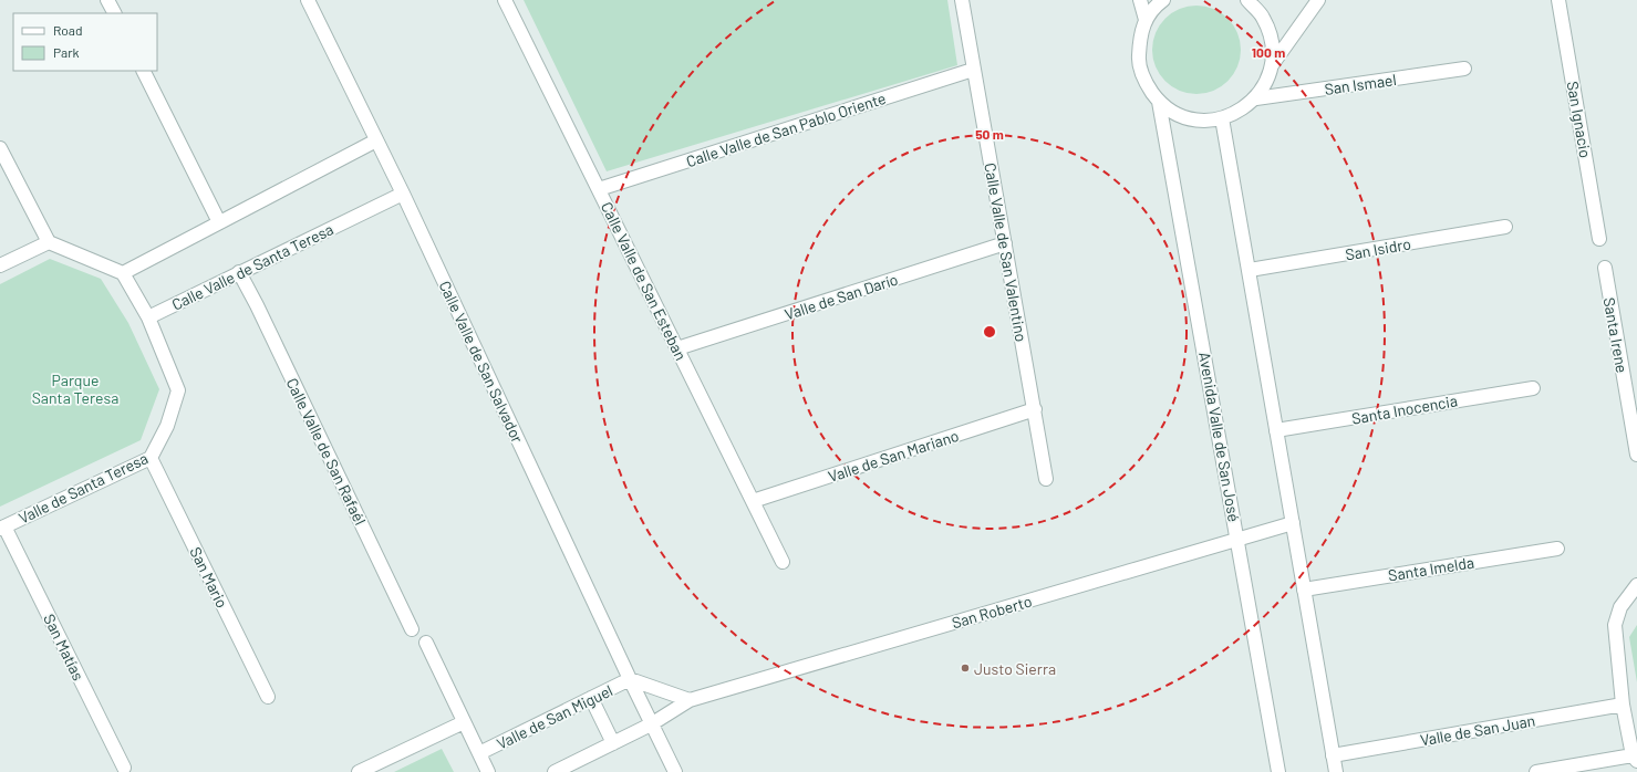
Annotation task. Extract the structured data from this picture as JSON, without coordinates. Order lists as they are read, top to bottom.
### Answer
{
  "streets": {
    "street": [
      "San Ismael",
      "San Ignacio",
      "Calle Valle de San Pablo Oriente",
      "San Isidro",
      "Calle Valle de San Valentino",
      "Calle Valle de Santa Teresa",
      "Calle Valle de San Esteban",
      "Valle de San Darío",
      "Santa Irene",
      "Calle Valle de San Salvador",
      "Santa Inocencia",
      "Avenida Valle de San José",
      "Calle Valle de San Rafaél",
      "Valle de San Mariano",
      "Valle de Santa Teresa",
      "Santa Imelda",
      "San Mario",
      "San Roberto",
      "San Matías",
      "Valle de San Miguel",
      "Valle de San Juan"
    ]
  },
  "crossings": [
    ["Calle Valle de San Pablo Oriente", "Calle Valle de San Valentino"],
    ["Calle Valle de San Pablo Oriente", "Calle Valle de San Esteban"],
    ["Calle Valle de San Valentino", "Valle de San Darío"],
    ["Calle Valle de San Valentino", "Valle de San Mariano"],
    ["Calle Valle de Santa Teresa", "Calle Valle de San Salvador"],
    ["Calle Valle de Santa Teresa", "Calle Valle de San Rafaél"],
    ["Calle Valle de Santa Teresa", "Valle de Santa Teresa"],
    ["Calle Valle de San Esteban", "Valle de San Darío"],
    ["Calle Valle de San Esteban", "Valle de San Mariano"],
    ["Calle Valle de San Salvador", "San Roberto"],
    ["Calle Valle de San Salvador", "Valle de San Miguel"],
    ["Avenida Valle de San José", "San Roberto"],
    ["Valle de Santa Teresa", "San Mario"],
    ["Valle de Santa Teresa", "San Matías"]
  ],
  "parks": ["Parque Santa Teresa"],
  "places": ["Justo Sierra"],
  "legend": ["Road", "Park"],
  "rings": ["100 m", "50 m"]
}
